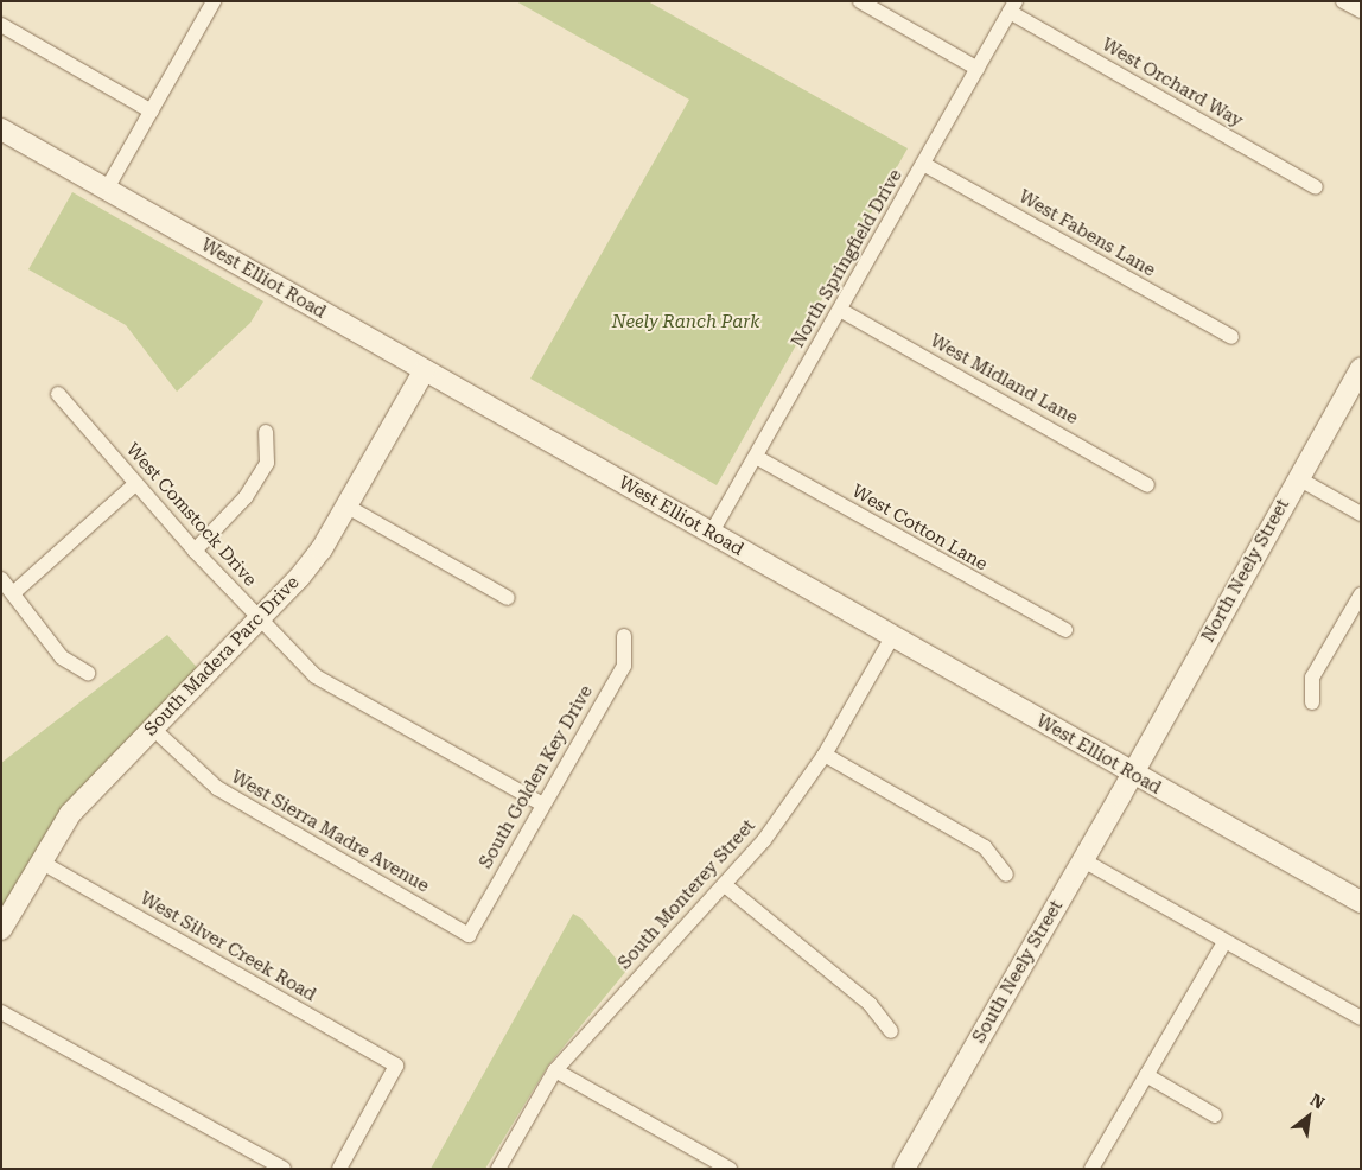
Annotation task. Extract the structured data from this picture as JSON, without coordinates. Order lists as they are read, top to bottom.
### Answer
{
  "streets": {
    "street": [
      "West Orchard Way",
      "West Fabens Lane",
      "North Springfield Drive",
      "West Elliot Road",
      "West Midland Lane",
      "West Comstock Drive",
      "West Cotton Lane",
      "North Neely Street",
      "South Madera Parc Drive",
      "South Golden Key Drive",
      "West Sierra Madre Avenue",
      "South Monterey Street",
      "West Silver Creek Road",
      "South Neely Street"
    ]
  },
  "crossings": [
    ["West Orchard Way", "North Springfield Drive"],
    ["West Fabens Lane", "North Springfield Drive"],
    ["North Springfield Drive", "West Elliot Road"],
    ["North Springfield Drive", "West Midland Lane"],
    ["North Springfield Drive", "West Cotton Lane"],
    ["West Elliot Road", "North Neely Street"],
    ["West Elliot Road", "South Madera Parc Drive"],
    ["West Elliot Road", "South Monterey Street"],
    ["West Elliot Road", "South Neely Street"],
    ["West Comstock Drive", "South Madera Parc Drive"],
    ["West Comstock Drive", "South Golden Key Drive"],
    ["North Neely Street", "South Neely Street"],
    ["South Madera Parc Drive", "West Sierra Madre Avenue"],
    ["South Madera Parc Drive", "West Silver Creek Road"],
    ["South Golden Key Drive", "West Sierra Madre Avenue"]
  ],
  "parks": ["Neely Ranch Park"],
  "north": "top right"
}
